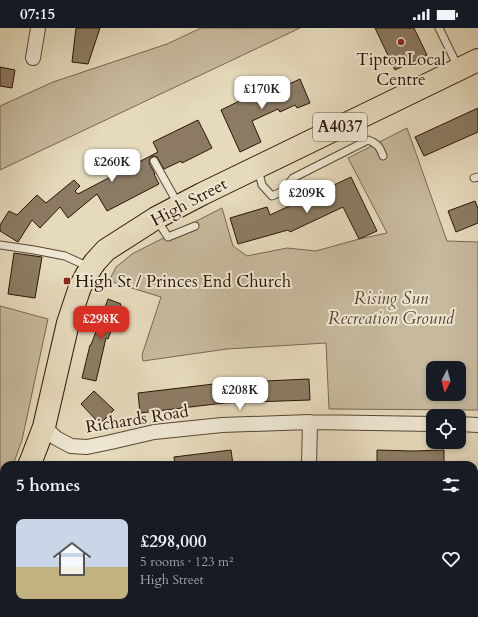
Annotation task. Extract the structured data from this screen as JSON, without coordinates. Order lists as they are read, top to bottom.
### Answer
{
  "streets": {
    "main road": ["A4037", "High Street"],
    "street": ["Richards Road"]
  },
  "crossings": [
    ["High Street", "Richards Road"]
  ],
  "parks": ["Rising Sun Recreation Ground"],
  "places": {
    "other": ["TiptonLocal Centre"],
    "transit": ["High St / Princes End Church"]
  },
  "north": "bottom",
  "page": {
    "status": "07:15",
    "price": [
      "£170K",
      "£260K",
      "£209K",
      "£298K",
      "£208K"
    ],
    "heading": "5 homes",
    "list": [
      {
        "name": "£298,000",
        "note": "5 rooms · 123 m² · High Street"
      }
    ]
  }
}
